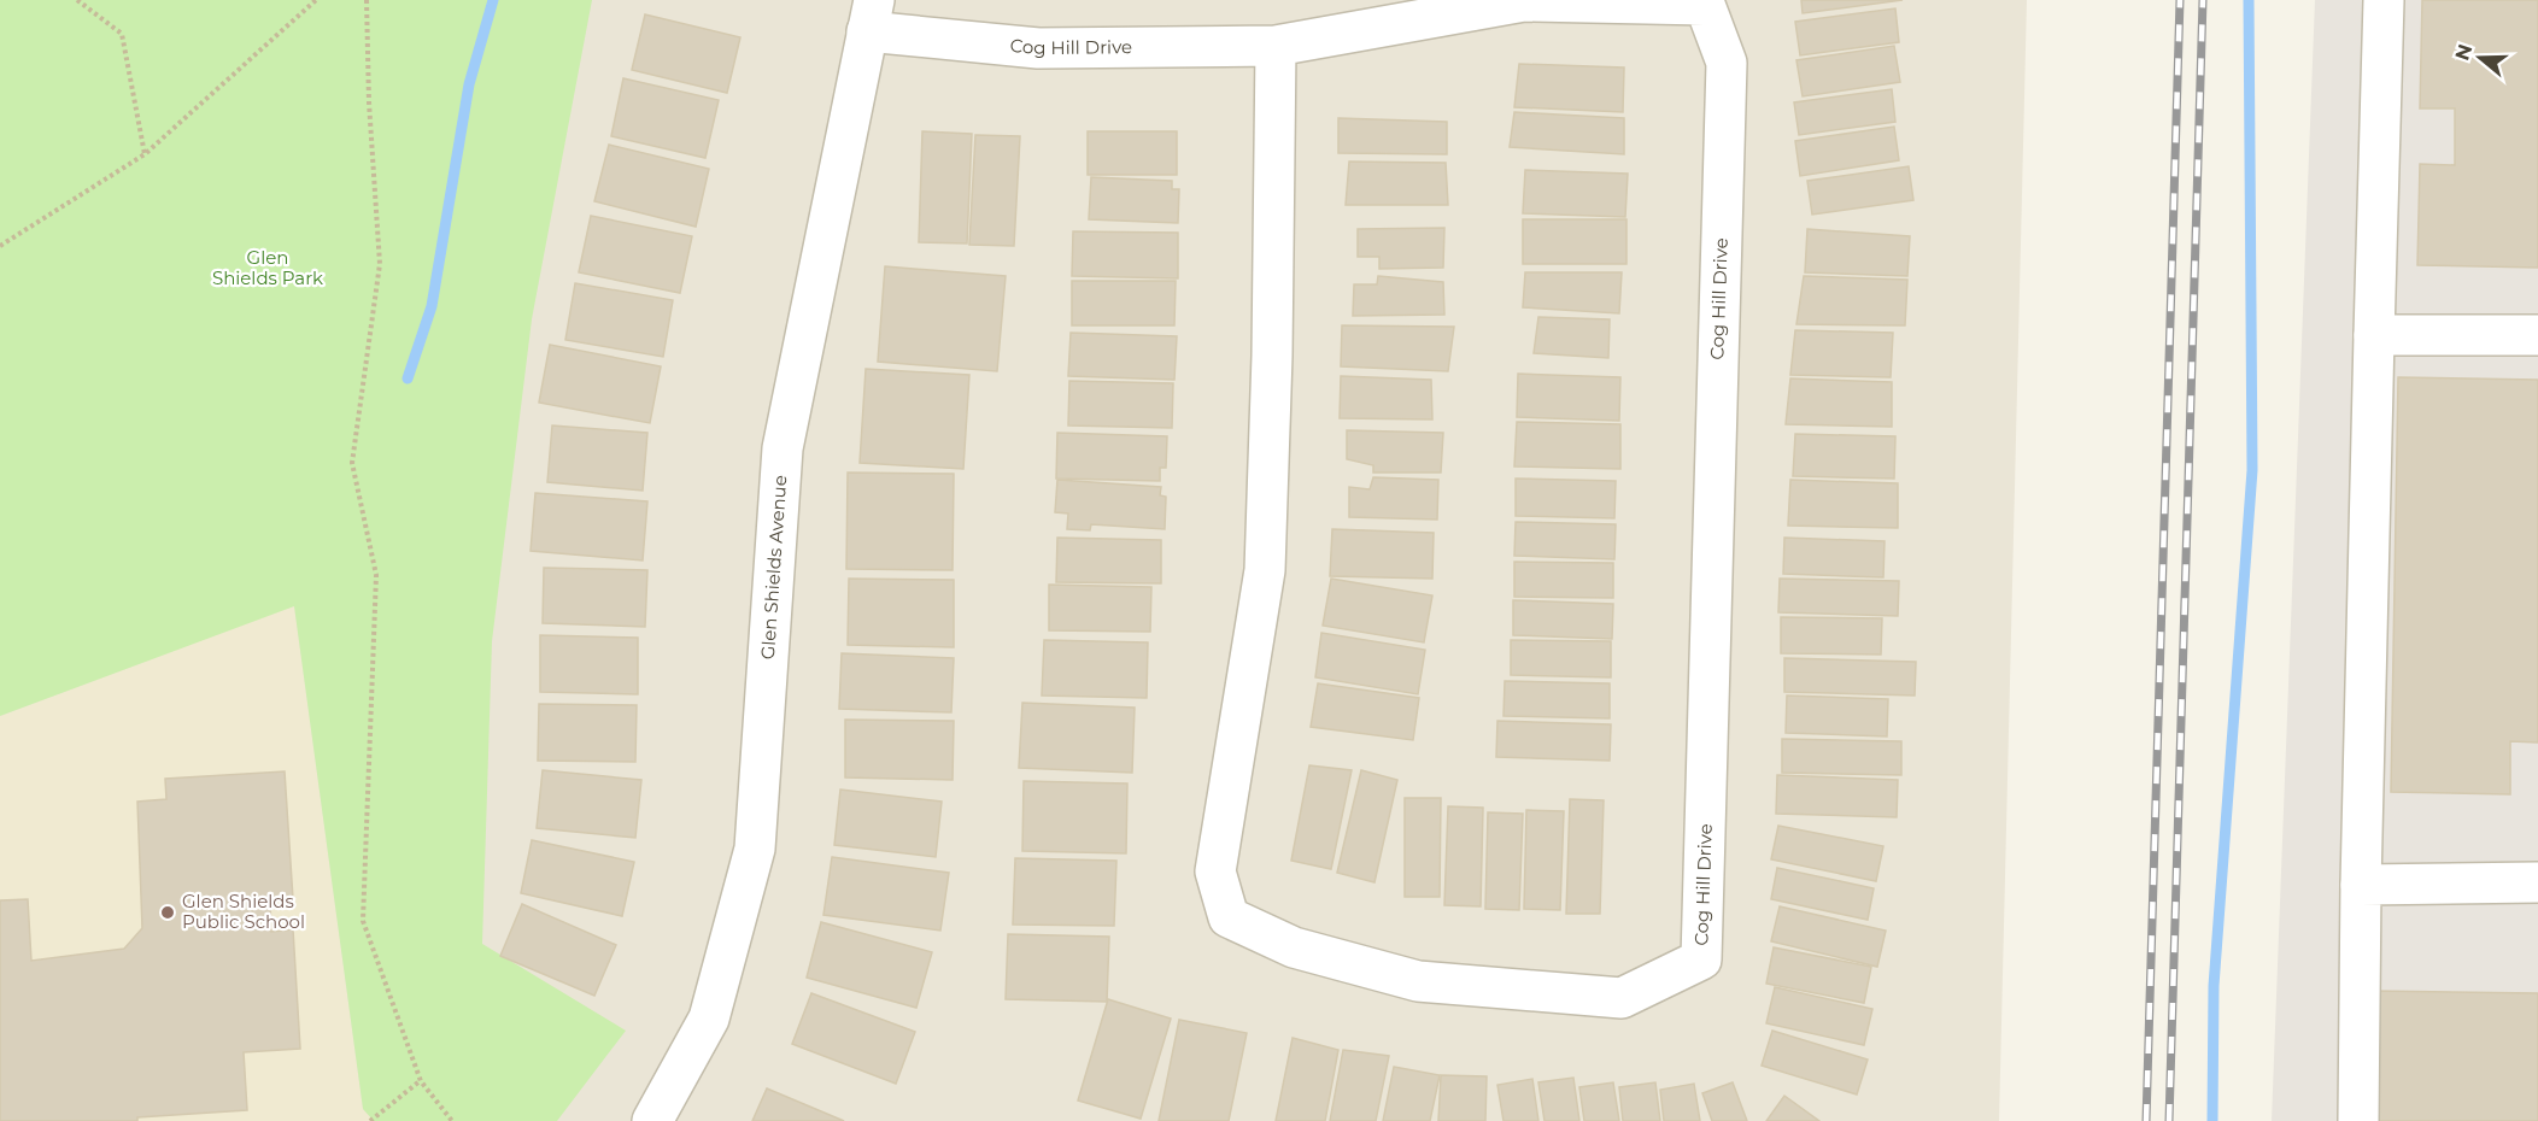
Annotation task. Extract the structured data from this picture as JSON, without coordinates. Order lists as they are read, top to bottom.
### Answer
{
  "streets": {
    "street": ["Cog Hill Drive", "Glen Shields Avenue"]
  },
  "crossings": [
    ["Cog Hill Drive", "Glen Shields Avenue"]
  ],
  "parks": ["Glen Shields Park"],
  "places": ["Glen Shields Public School"],
  "north": "left"
}
